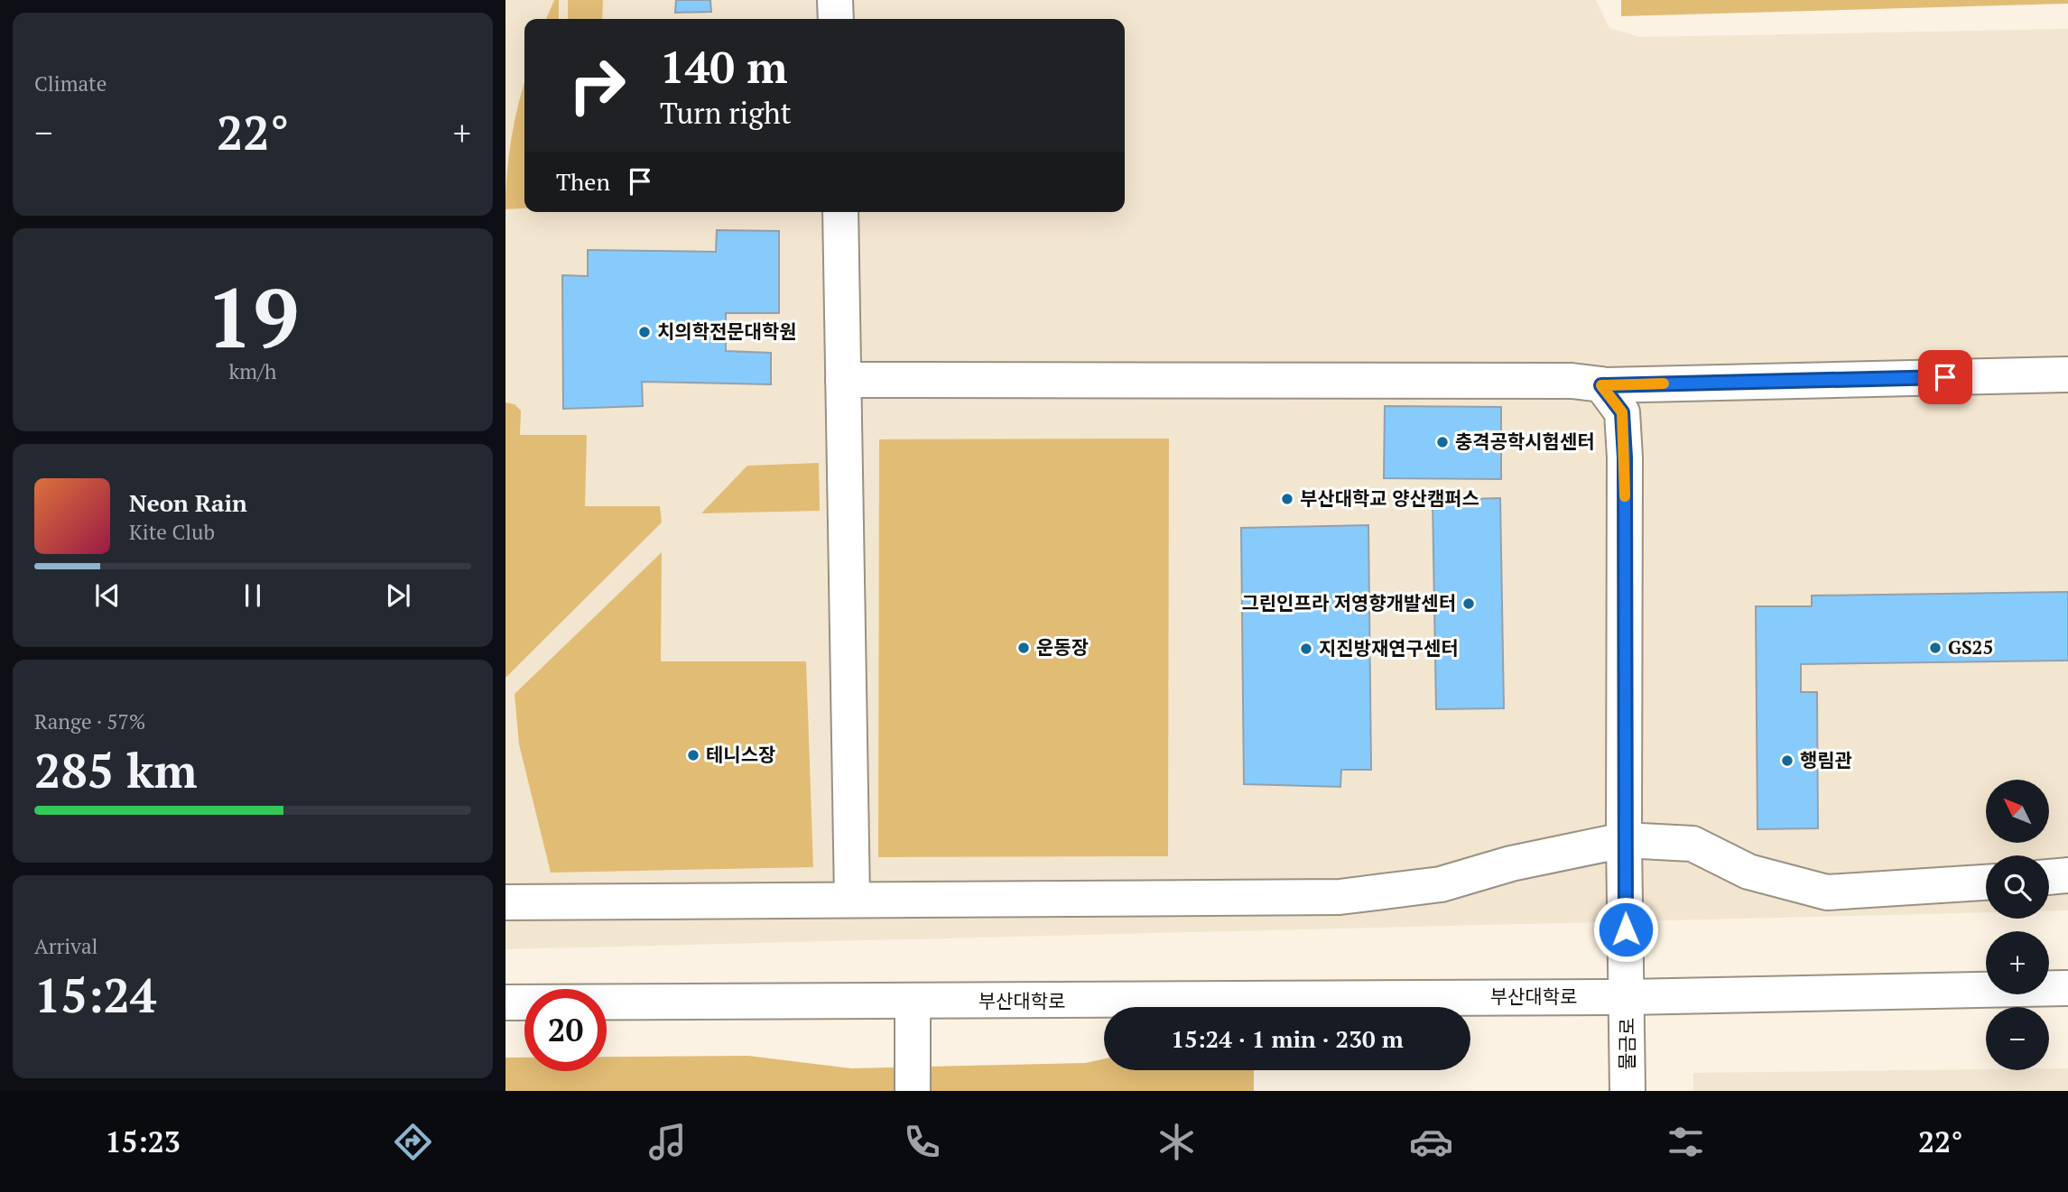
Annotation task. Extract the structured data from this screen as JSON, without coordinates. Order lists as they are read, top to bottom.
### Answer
{
  "streets": {
    "main road": ["부산대학로", "물금로"]
  },
  "crossings": [
    ["부산대학로", "물금로"]
  ],
  "places": [
    "치의학전문대학원",
    "충격공학시험센터",
    "부산대학교 양산캠퍼스",
    "그린인프라 저영향개발센터",
    "운동장",
    "GS25",
    "지진방재연구센터",
    "테니스장",
    "행림관"
  ],
  "north": "top left",
  "page": {
    "tile": [
      "Climate",
      ["19", "km/h"],
      ["Range · 57%", "285 km"],
      ["Arrival", "15:24"]
    ],
    "turn": ["140 m", "Turn right"],
    "heat": ["−", "22°", "+"],
    "then": "Then",
    "song": ["Neon Rain", "Kite Club"],
    "map_buttons": ["+", "−"],
    "limit": "20",
    "trip": "15:24 · 1 min · 230 m",
    "tabs": ["15:23", "22°"]
  }
}
